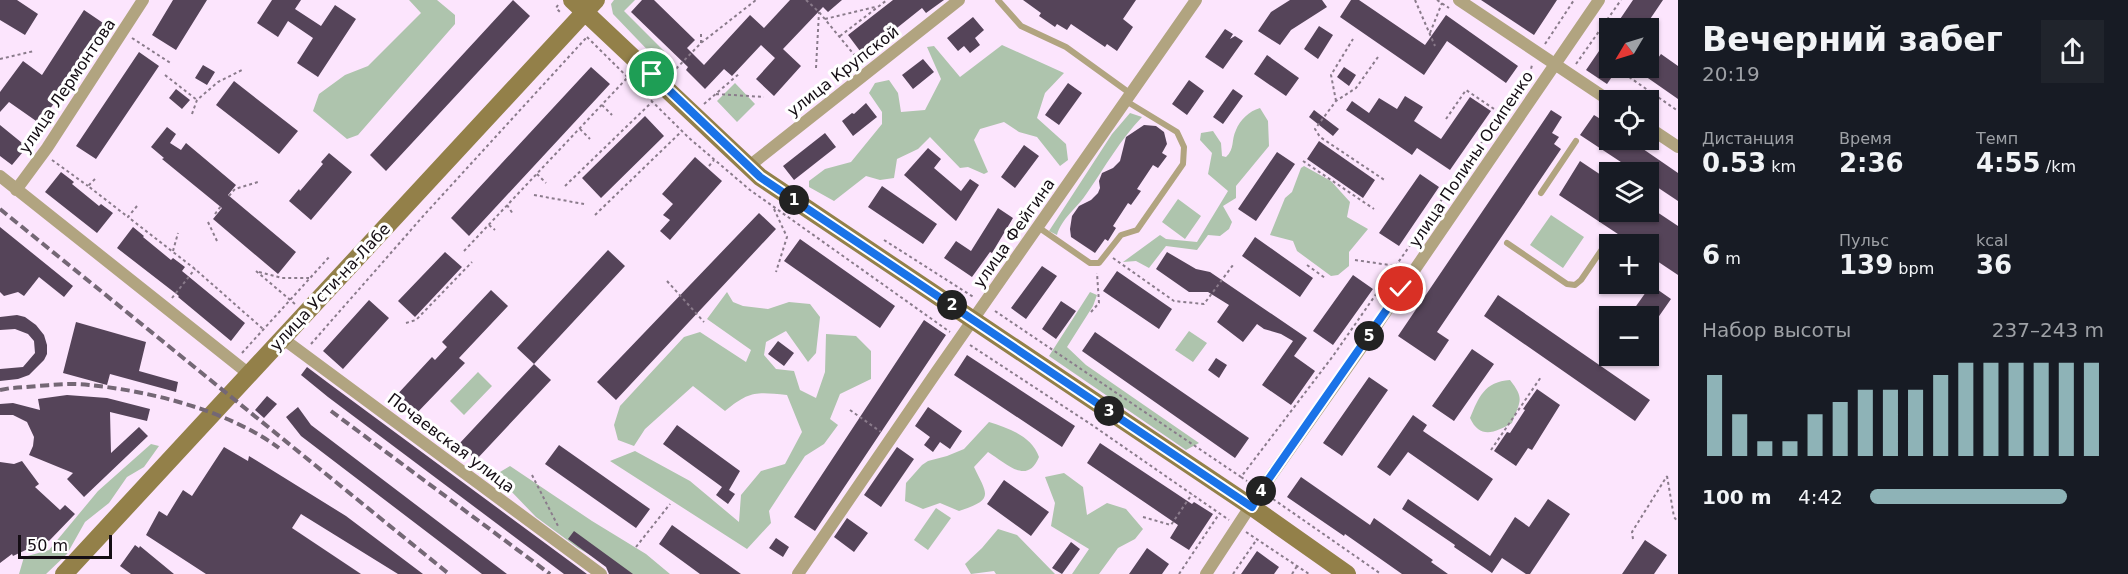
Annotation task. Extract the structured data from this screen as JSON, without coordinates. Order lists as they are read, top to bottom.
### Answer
{
  "streets": {
    "street": [
      "улица Крупской",
      "улица Лермонтова",
      "улица Полины Осипенко",
      "улица Фейгина",
      "улица Усти-на-Лабе",
      "Почаевская улица"
    ]
  },
  "crossings": [
    ["улица Усти-на-Лабе", "Почаевская улица"]
  ],
  "scale_bar": "50 m",
  "north": "bottom left",
  "page": {
    "heading": ["Вечерний забег", "20:19"],
    "map_buttons": ["+", "−"],
    "stats": [
      ["Дистанция", "0.53 km"],
      ["Время", "2:36"],
      ["Темп", "4:55 /km"],
      ["6 m"],
      ["Пульс", "139 bpm"],
      ["kcal", "36"]
    ],
    "pins": [
      "1",
      "2",
      "5",
      "3",
      "4"
    ],
    "chart": ["Набор высоты", "237–243 m"],
    "list": [
      {
        "name": "100 m",
        "note": "4:42"
      }
    ],
    "scale": "50 m"
  }
}
